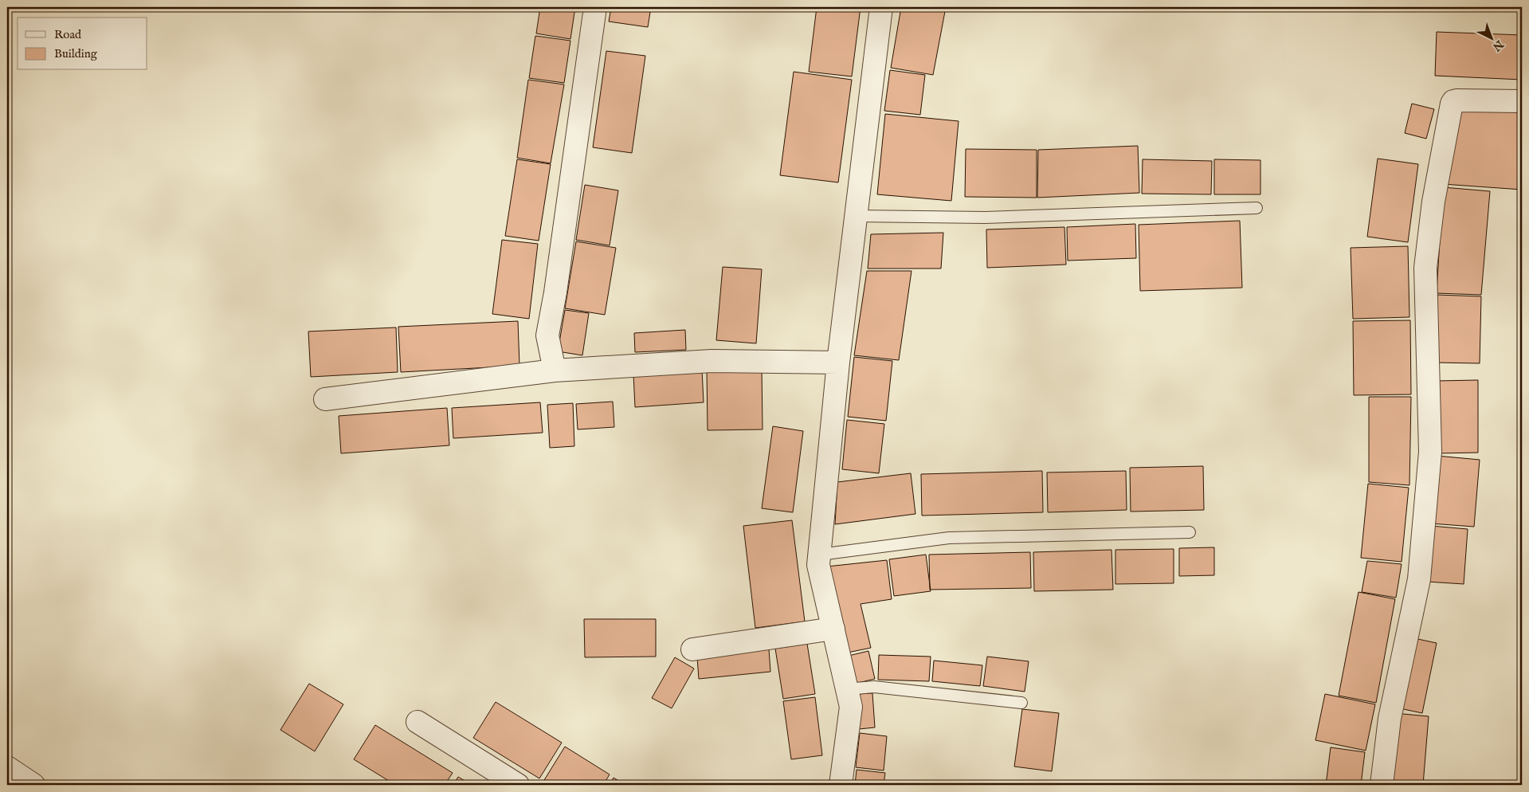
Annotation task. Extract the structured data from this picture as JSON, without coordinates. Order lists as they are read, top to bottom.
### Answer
{
  "legend": ["Road", "Building"],
  "north": "bottom right"
}
